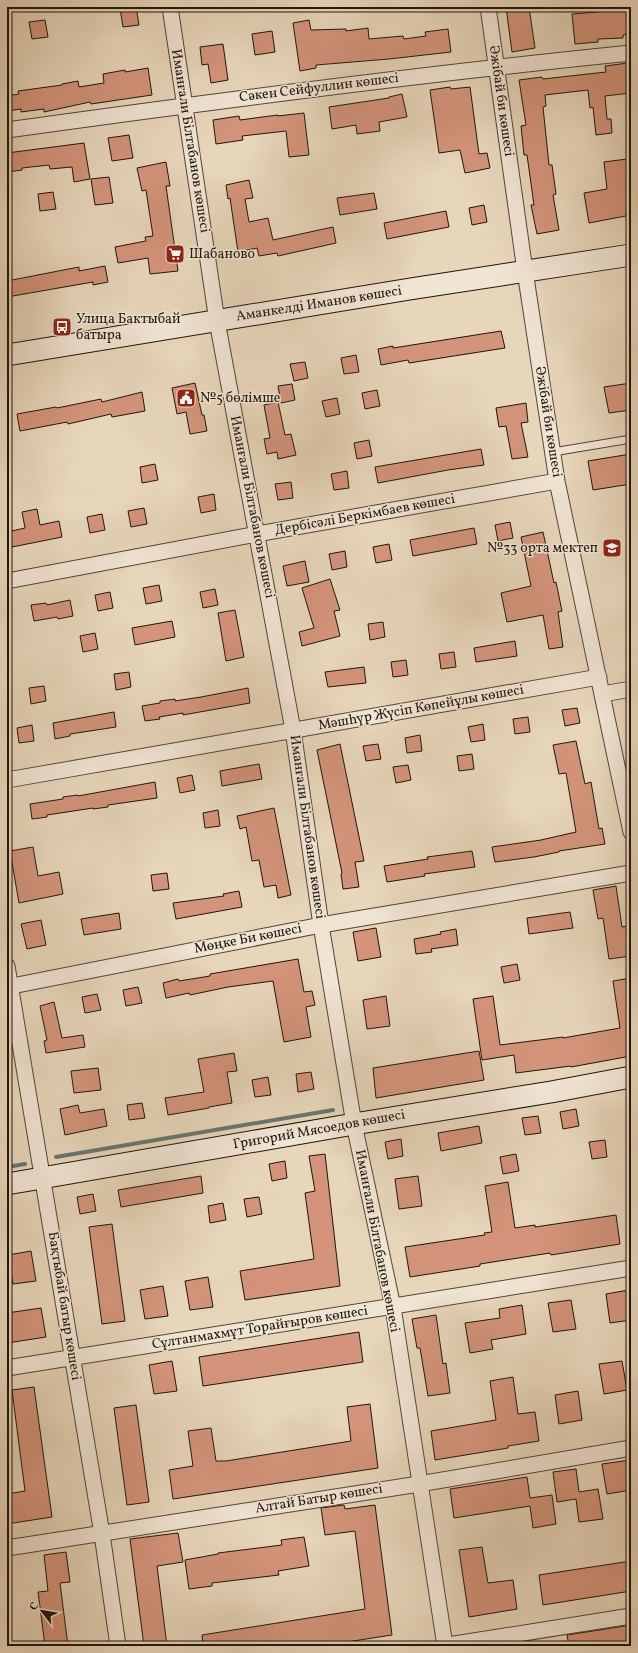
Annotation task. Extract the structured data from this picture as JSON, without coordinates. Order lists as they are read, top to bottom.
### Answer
{
  "streets": {
    "main road": ["Аманкелді Иманов көшесі", "Григорий Мясоедов көшесі"],
    "street": [
      "Сәкен Сейфуллин көшесі",
      "Әжібай би көшесі",
      "Иманғали Білтабанов көшесі",
      "Дербісәлі Беркімбаев көшесі",
      "Мәшһүр Жүсіп Көпейұлы көшесі",
      "Мөңке Би көшесі",
      "Бақтыбай батыр көшесі",
      "Сұлтанмахмұт Торайғыров көшесі",
      "Алтай Батыр көшесі"
    ]
  },
  "crossings": [
    ["Сәкен Сейфуллин көшесі", "Әжібай би көшесі"],
    ["Сәкен Сейфуллин көшесі", "Иманғали Білтабанов көшесі"],
    ["Әжібай би көшесі", "Аманкелді Иманов көшесі"],
    ["Әжібай би көшесі", "Дербісәлі Беркімбаев көшесі"],
    ["Әжібай би көшесі", "Мәшһүр Жүсіп Көпейұлы көшесі"],
    ["Иманғали Білтабанов көшесі", "Аманкелді Иманов көшесі"],
    ["Иманғали Білтабанов көшесі", "Дербісәлі Беркімбаев көшесі"],
    ["Иманғали Білтабанов көшесі", "Мәшһүр Жүсіп Көпейұлы көшесі"],
    ["Иманғали Білтабанов көшесі", "Мөңке Би көшесі"],
    ["Иманғали Білтабанов көшесі", "Григорий Мясоедов көшесі"],
    ["Иманғали Білтабанов көшесі", "Сұлтанмахмұт Торайғыров көшесі"],
    ["Иманғали Білтабанов көшесі", "Алтай Батыр көшесі"],
    ["Мөңке Би көшесі", "Бақтыбай батыр көшесі"],
    ["Григорий Мясоедов көшесі", "Бақтыбай батыр көшесі"],
    ["Бақтыбай батыр көшесі", "Сұлтанмахмұт Торайғыров көшесі"],
    ["Бақтыбай батыр көшесі", "Алтай Батыр көшесі"]
  ],
  "places": {
    "supermarket": ["Шабаново"],
    "bus stop": ["Улица Бактыбай батыра"],
    "public building": ["№5 бөлімше"],
    "school or university": ["№33 орта мектеп"]
  },
  "north": "top left"
}
